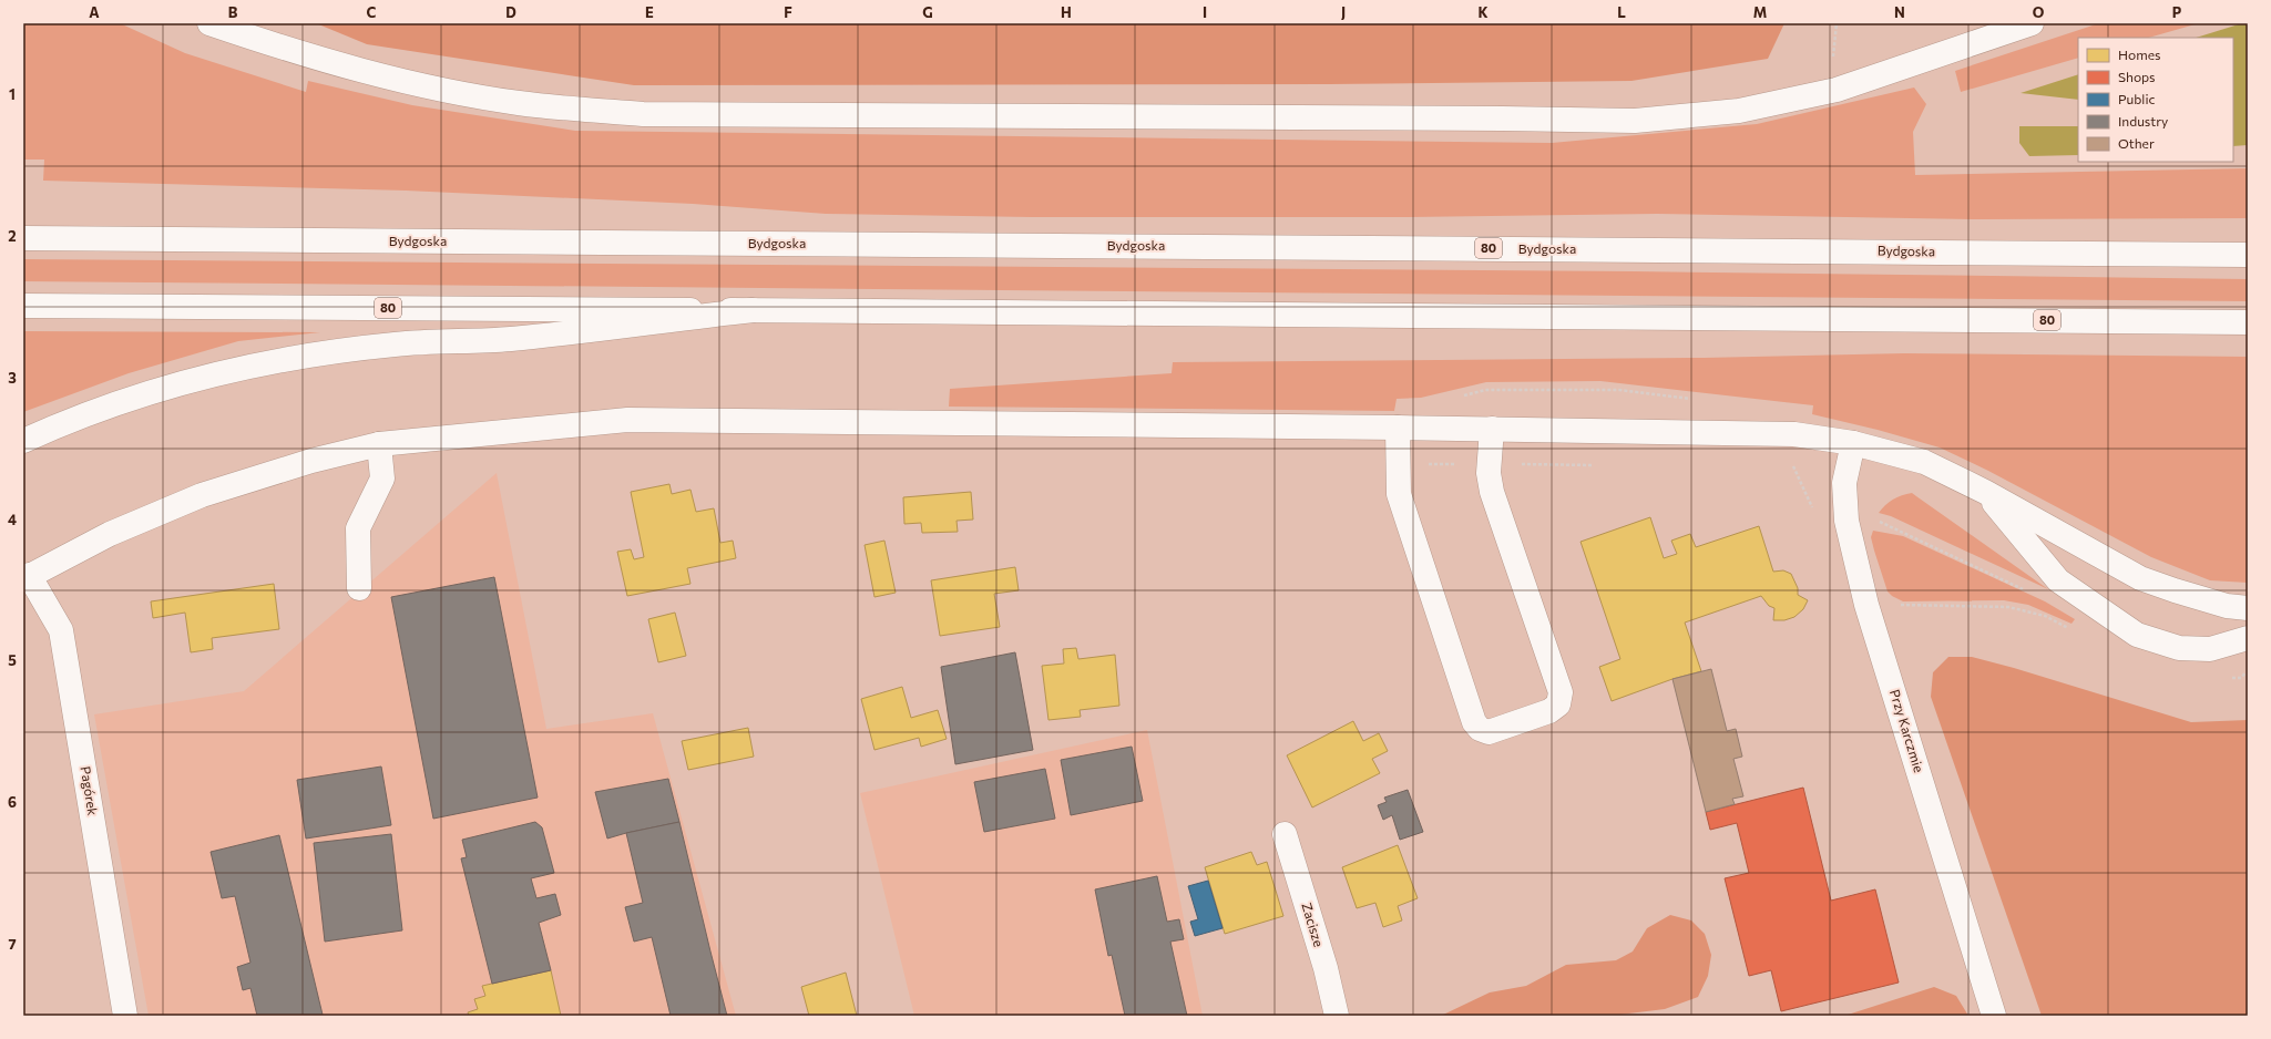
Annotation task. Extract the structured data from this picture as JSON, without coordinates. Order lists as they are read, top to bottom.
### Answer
{
  "streets": {
    "main road": [
      "Bydgoska",
      "80",
      "Przy Karczmie",
      "Pagórek",
      "Zacisze"
    ]
  },
  "legend": [
    "Homes",
    "Shops",
    "Public",
    "Industry",
    "Other"
  ],
  "grid": {
    "columns": [
      "A",
      "B",
      "C",
      "D",
      "E",
      "F",
      "G",
      "H",
      "I",
      "J",
      "K",
      "L",
      "M",
      "N",
      "O",
      "P"
    ],
    "rows": [
      "1",
      "2",
      "3",
      "4",
      "5",
      "6",
      "7"
    ]
  }
}
